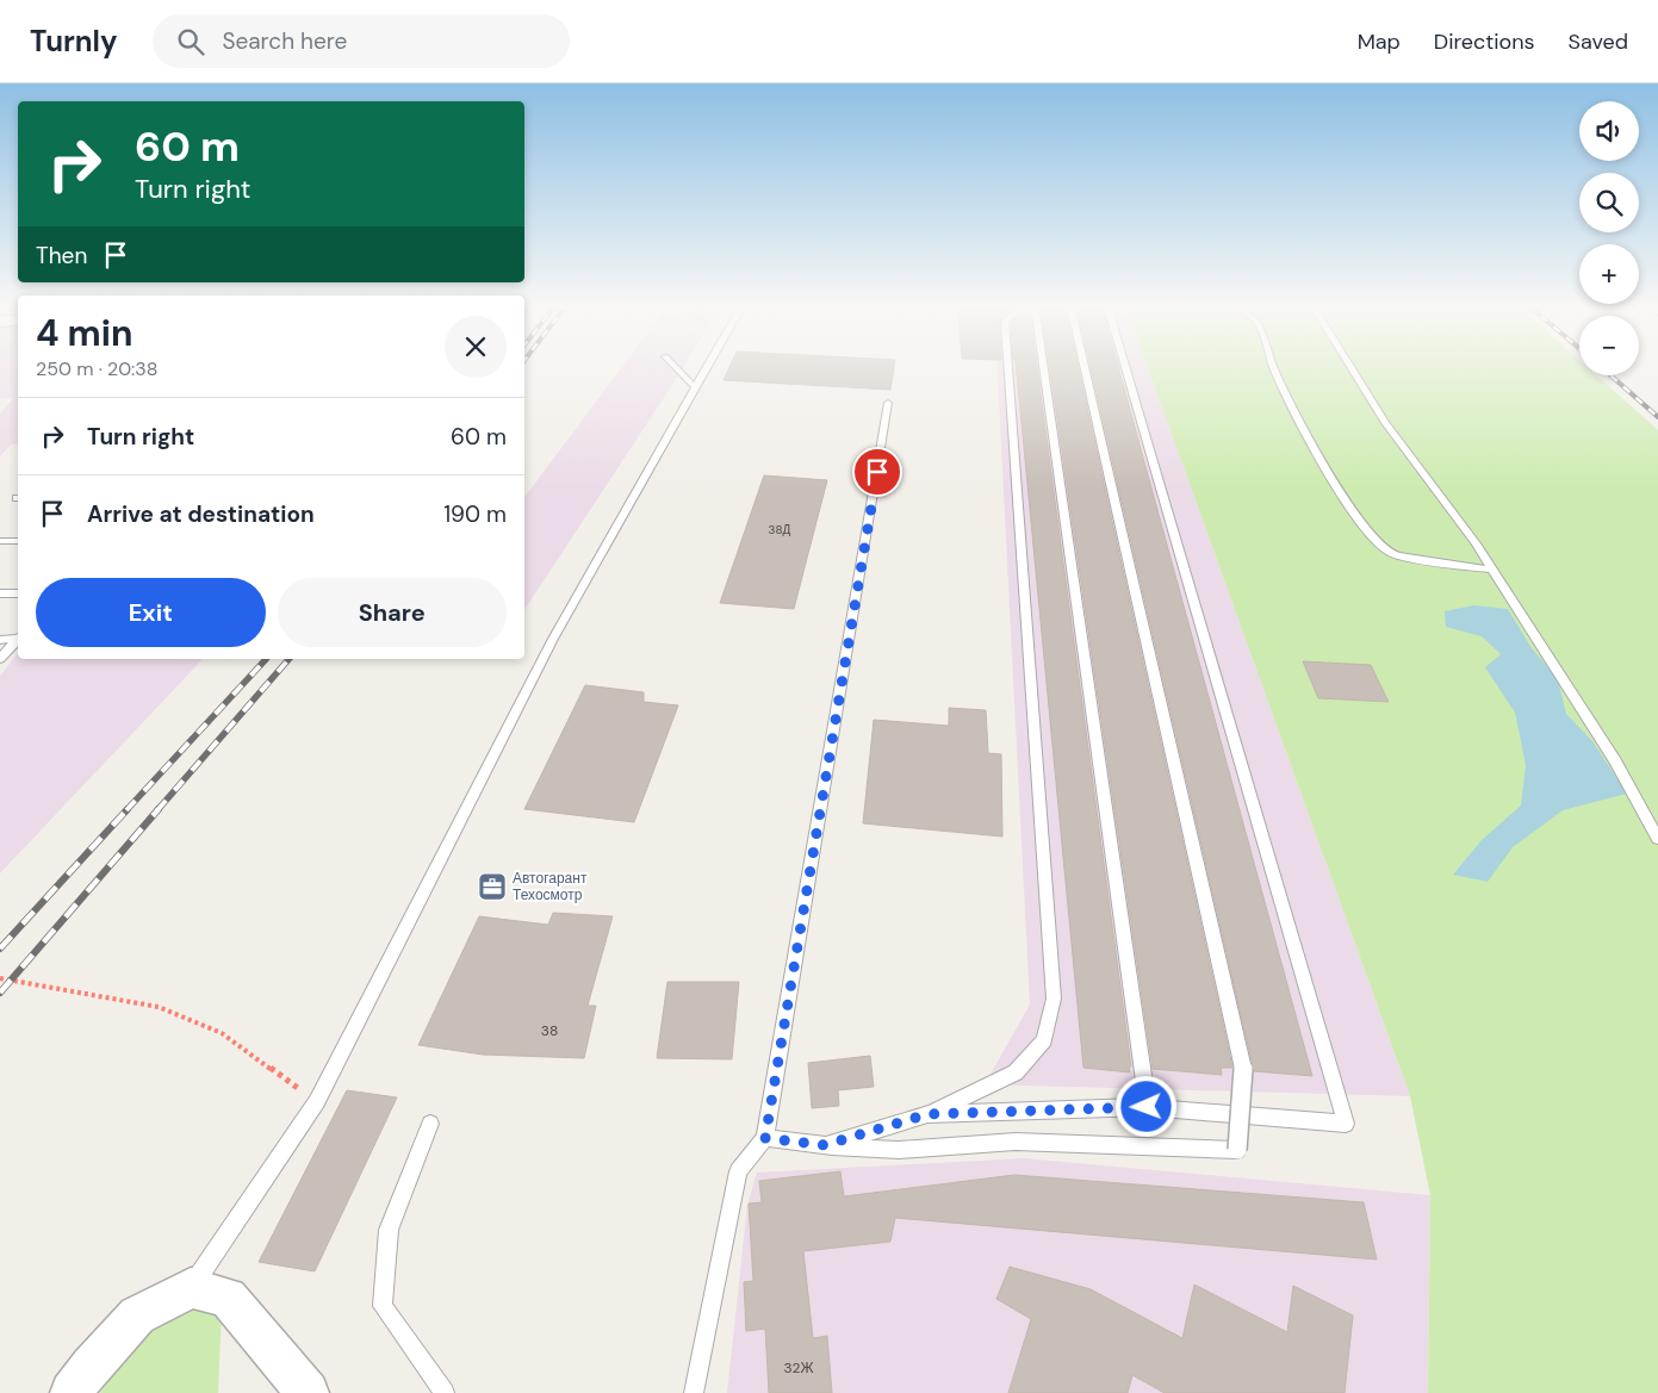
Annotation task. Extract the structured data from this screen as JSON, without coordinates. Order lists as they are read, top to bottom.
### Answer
{
  "places": {
    "office": ["Автогарант Техосмотр"]
  },
  "house_numbers": ["38Д", "38", "32Ж"],
  "page": {
    "header": "Turnly",
    "search": "Search here",
    "nav": ["Map", "Directions", "Saved"],
    "map_buttons": ["+", "−"],
    "turn": ["60 m", "Turn right"],
    "then": "Then",
    "heading": ["4 min", "250 m · 20:38"],
    "list": [
      {
        "name": "Turn right",
        "value": "60 m"
      },
      {
        "name": "Arrive at destination",
        "value": "190 m"
      }
    ],
    "buttons": ["Exit", "Share"]
  }
}
